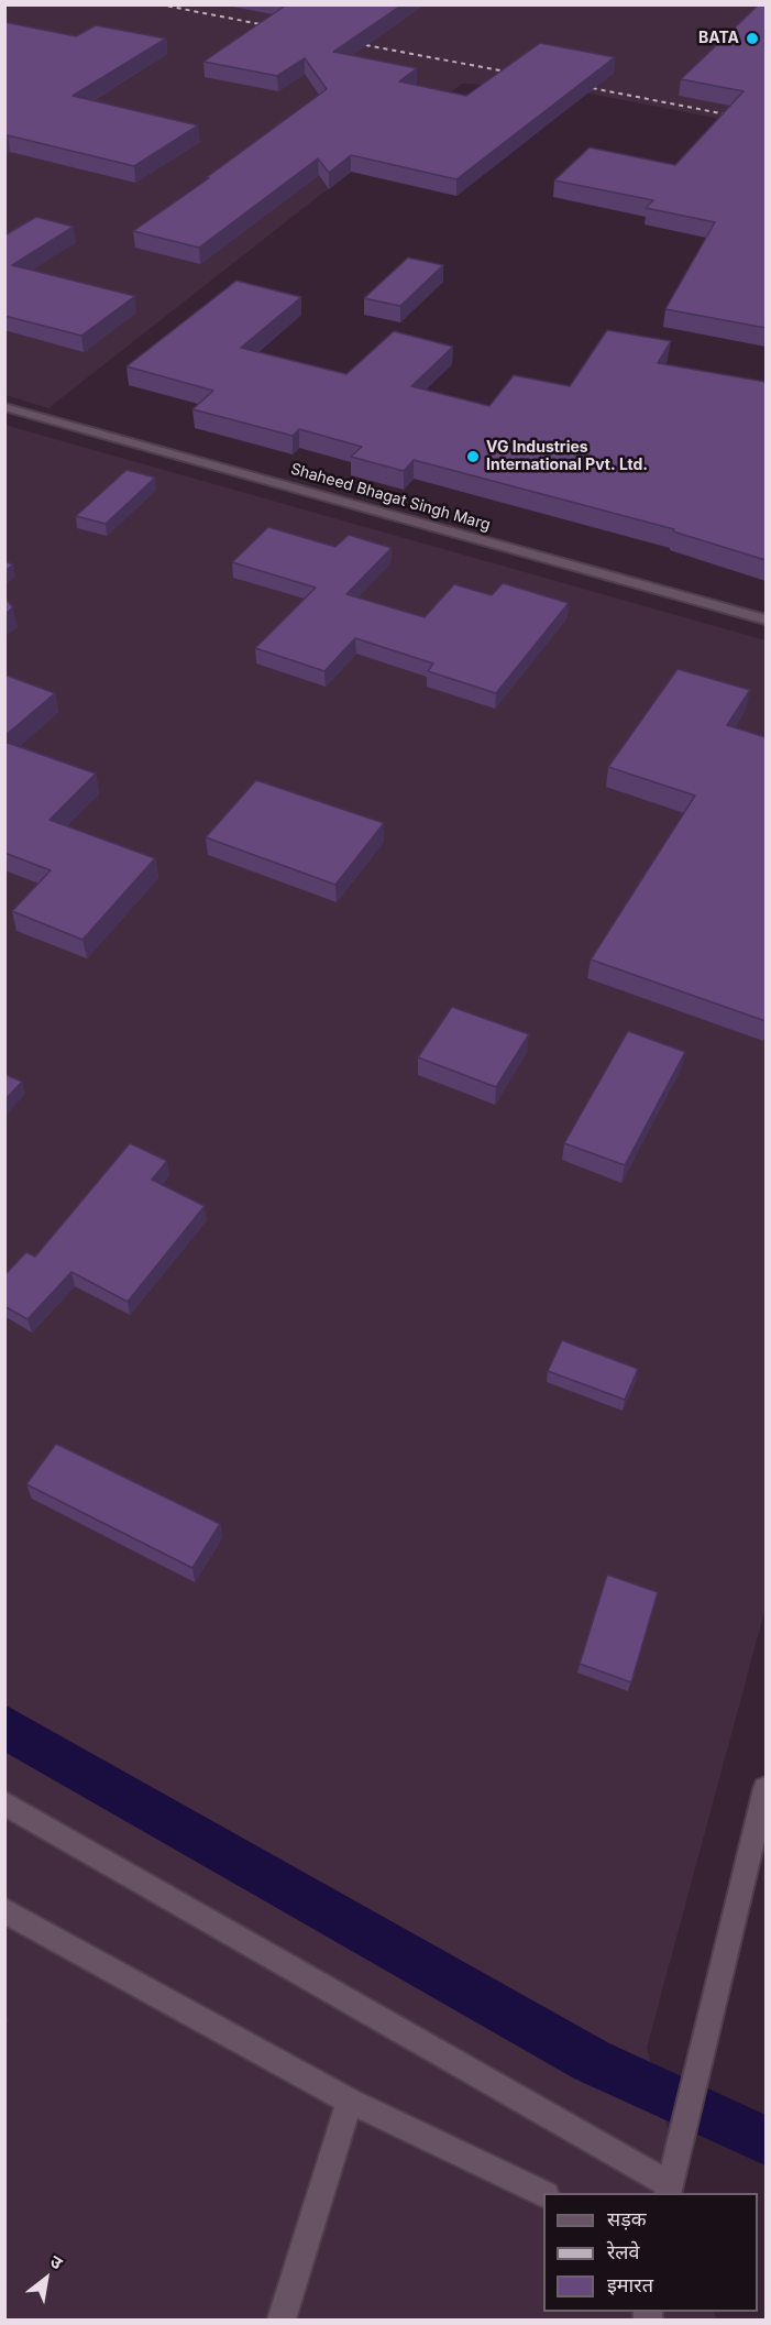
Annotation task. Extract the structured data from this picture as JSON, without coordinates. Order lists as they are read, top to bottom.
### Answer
{
  "streets": {
    "street": ["Shaheed Bhagat Singh Marg"]
  },
  "places": ["BATA", "VG Industries International Pvt. Ltd."],
  "legend": ["सड़क", "रेलवे", "इमारत"],
  "north": "top right"
}
